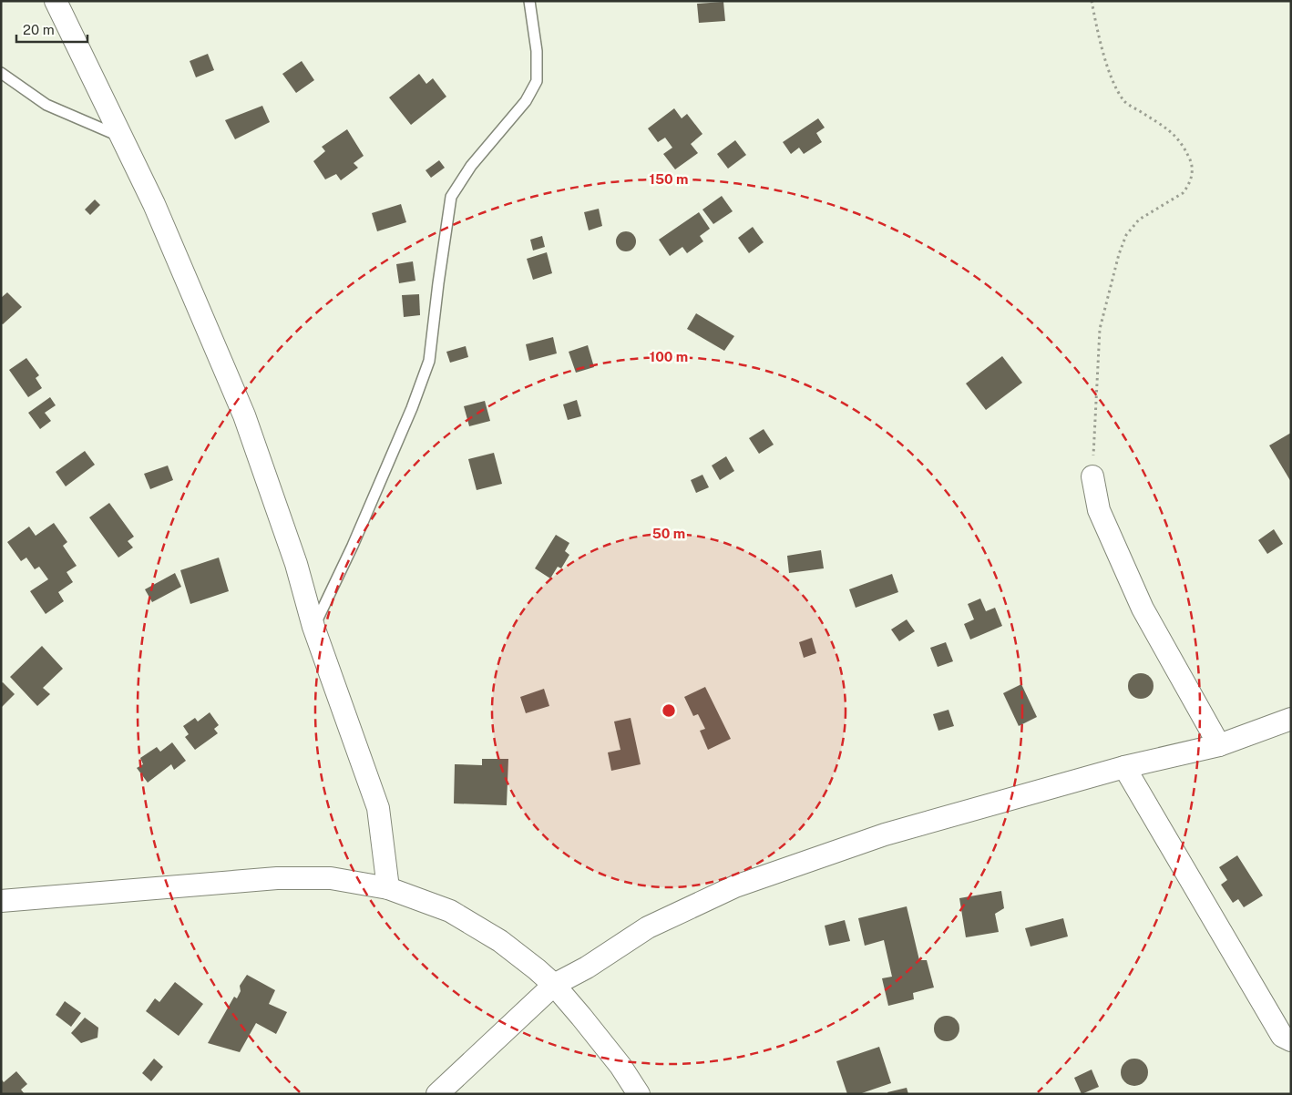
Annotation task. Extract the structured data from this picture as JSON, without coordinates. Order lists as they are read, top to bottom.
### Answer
{
  "scale_bar": "20 m",
  "rings": ["150 m", "100 m", "50 m"]
}
